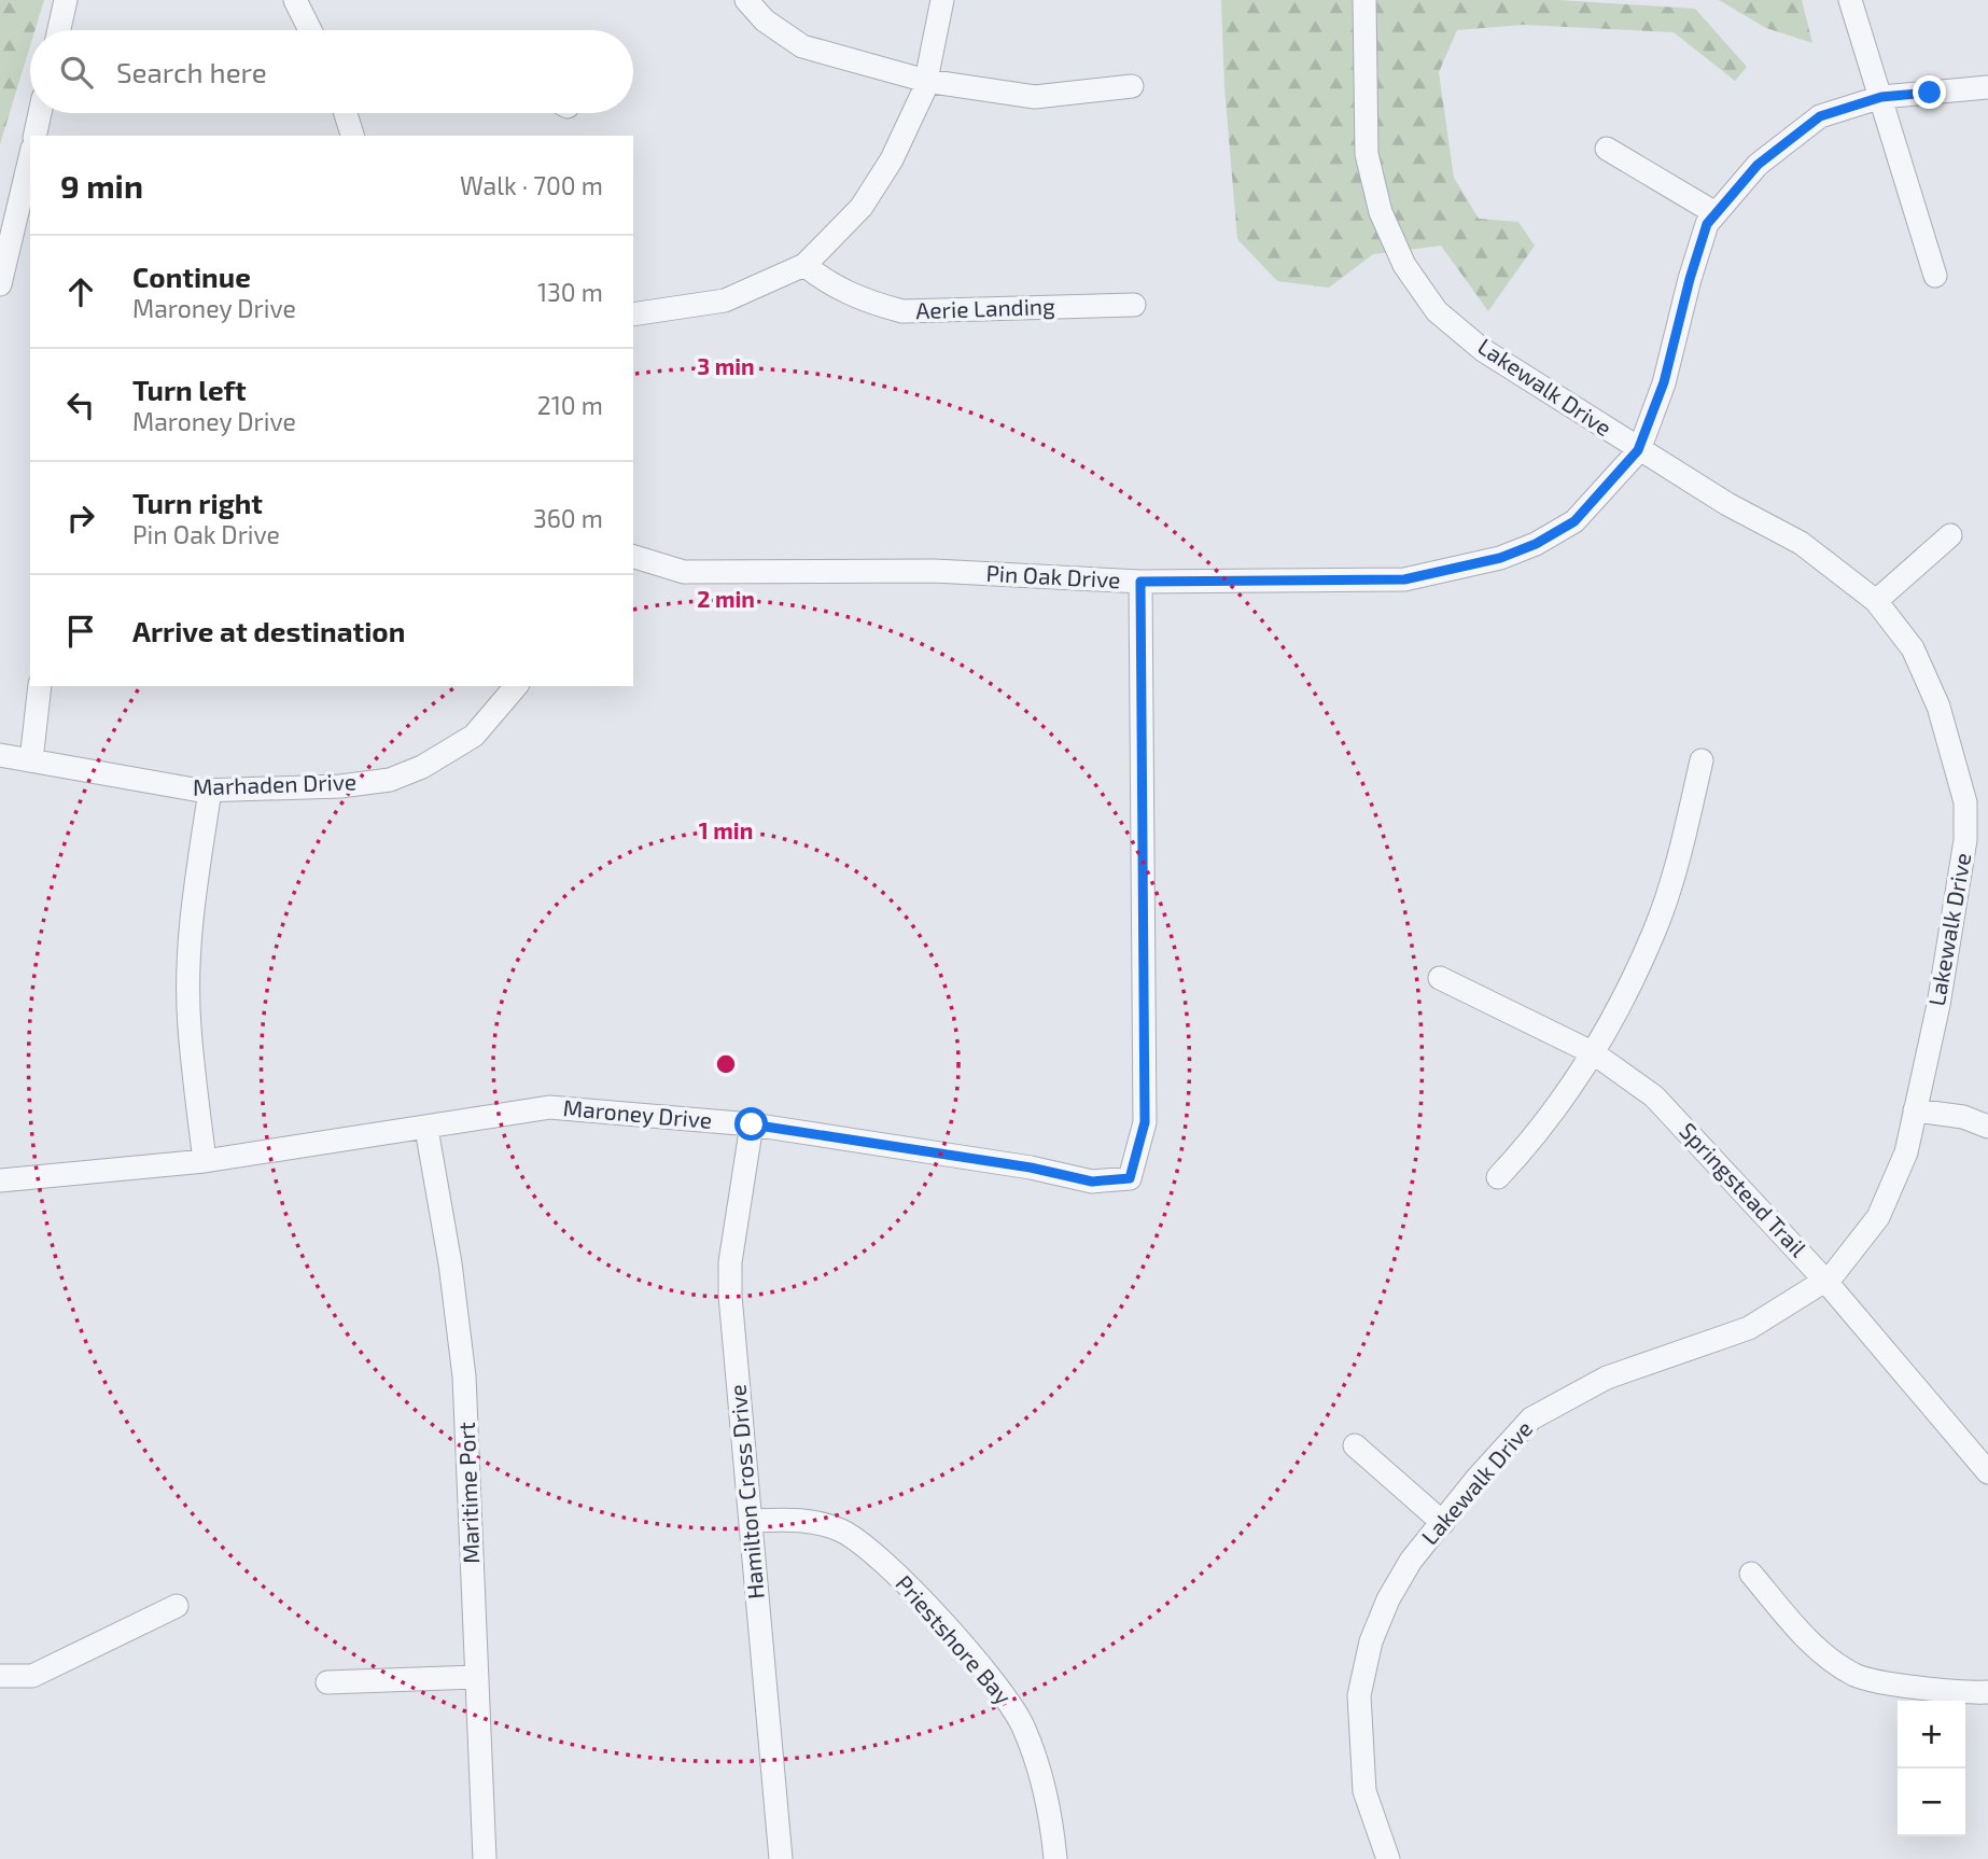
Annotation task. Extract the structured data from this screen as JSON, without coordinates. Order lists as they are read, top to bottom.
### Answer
{
  "streets": {
    "street": [
      "Aerie Landing",
      "Lakewalk Drive",
      "Pin Oak Drive",
      "Marhaden Drive",
      "Maroney Drive",
      "Springstead Trail",
      "Hamilton Cross Drive",
      "Maritime Port",
      "Priestshore Bay"
    ]
  },
  "crossings": [
    ["Lakewalk Drive", "Pin Oak Drive"],
    ["Lakewalk Drive", "Springstead Trail"],
    ["Pin Oak Drive", "Maroney Drive"],
    ["Maroney Drive", "Hamilton Cross Drive"],
    ["Maroney Drive", "Maritime Port"],
    ["Hamilton Cross Drive", "Priestshore Bay"]
  ],
  "page": {
    "search": "Search here",
    "heading": ["9 min", "Walk · 700 m"],
    "list": [
      ["Continue", "Maroney Drive", "130 m"],
      ["Turn left", "Maroney Drive", "210 m"],
      ["Turn right", "Pin Oak Drive", "360 m"],
      "Arrive at destination"
    ],
    "map_buttons": ["+", "−"]
  },
  "rings": ["3 min", "2 min", "1 min"]
}
